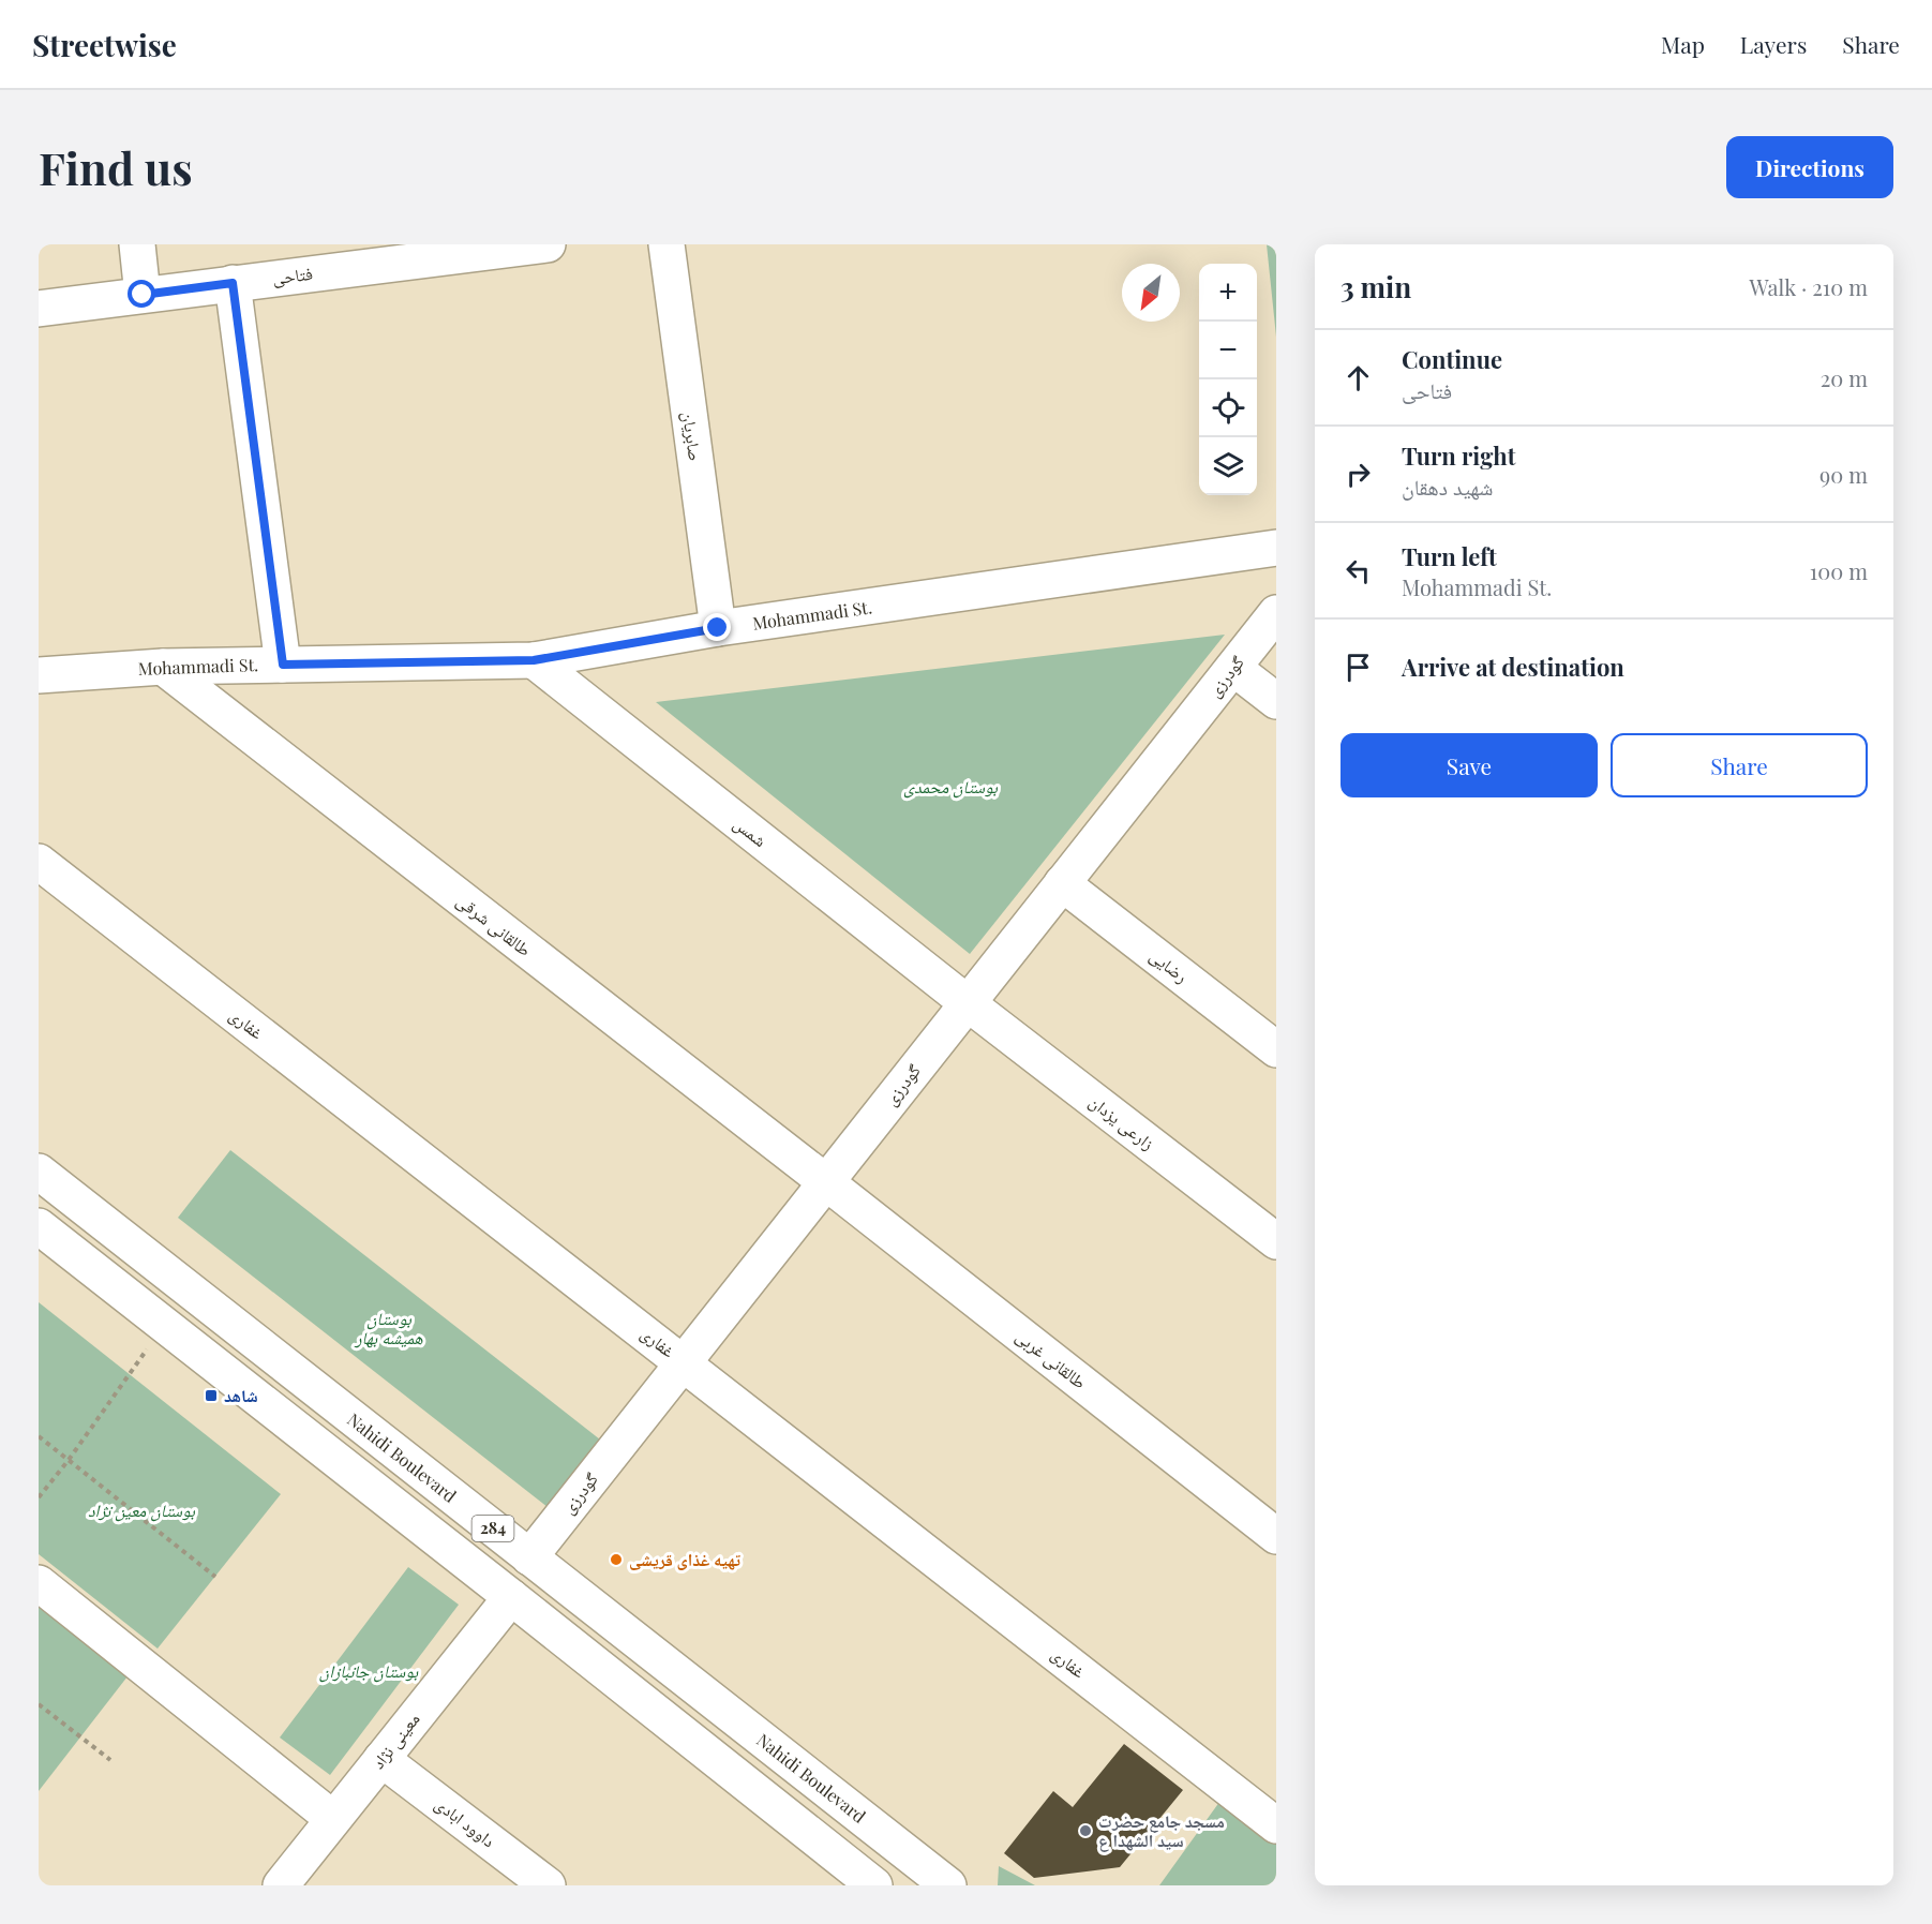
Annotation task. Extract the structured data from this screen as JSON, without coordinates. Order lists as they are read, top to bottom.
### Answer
{
  "streets": {
    "street": [
      "فتاحی",
      "صابریان",
      "Mohammadi St.",
      "گودرزی",
      "شمس",
      "طالقانی شرقی",
      "رضایی",
      "غفاری",
      "زارعی یزدان",
      "طالقانی غربی",
      "Nahidi Boulevard",
      "284",
      "معینی نژاد",
      "داوود ابادی"
    ]
  },
  "crossings": [
    ["صابریان", "Mohammadi St."],
    ["Mohammadi St.", "شمس"],
    ["Mohammadi St.", "طالقانی شرقی"],
    ["گودرزی", "شمس"],
    ["گودرزی", "طالقانی شرقی"],
    ["گودرزی", "رضایی"],
    ["گودرزی", "غفاری"],
    ["گودرزی", "زارعی یزدان"],
    ["گودرزی", "طالقانی غربی"],
    ["گودرزی", "Nahidi Boulevard"],
    ["شمس", "زارعی یزدان"],
    ["طالقانی شرقی", "طالقانی غربی"],
    ["284", "معینی نژاد"],
    ["معینی نژاد", "داوود ابادی"]
  ],
  "parks": [
    "بوستان محمدی",
    "بوستان همیشه بهار",
    "بوستان معین نژاد",
    "بوستان جانبازان"
  ],
  "places": {
    "transit": ["شاهد"],
    "other": ["تهیه غذای قریشی", "مسجد جامع حضرت سید الشهدا ع"]
  },
  "north": "bottom left",
  "page": {
    "header": "Streetwise",
    "nav": ["Map", "Layers", "Share"],
    "buttons": [
      "Directions",
      ["Save", "Share"]
    ],
    "title": "Find us",
    "heading": ["3 min", "Walk · 210 m"],
    "map_buttons": ["+", "−"],
    "list": [
      ["Continue", "فتاحی", "20 m"],
      ["Turn right", "شهید دهقان", "90 m"],
      ["Turn left", "Mohammadi St.", "100 m"],
      "Arrive at destination"
    ]
  }
}
